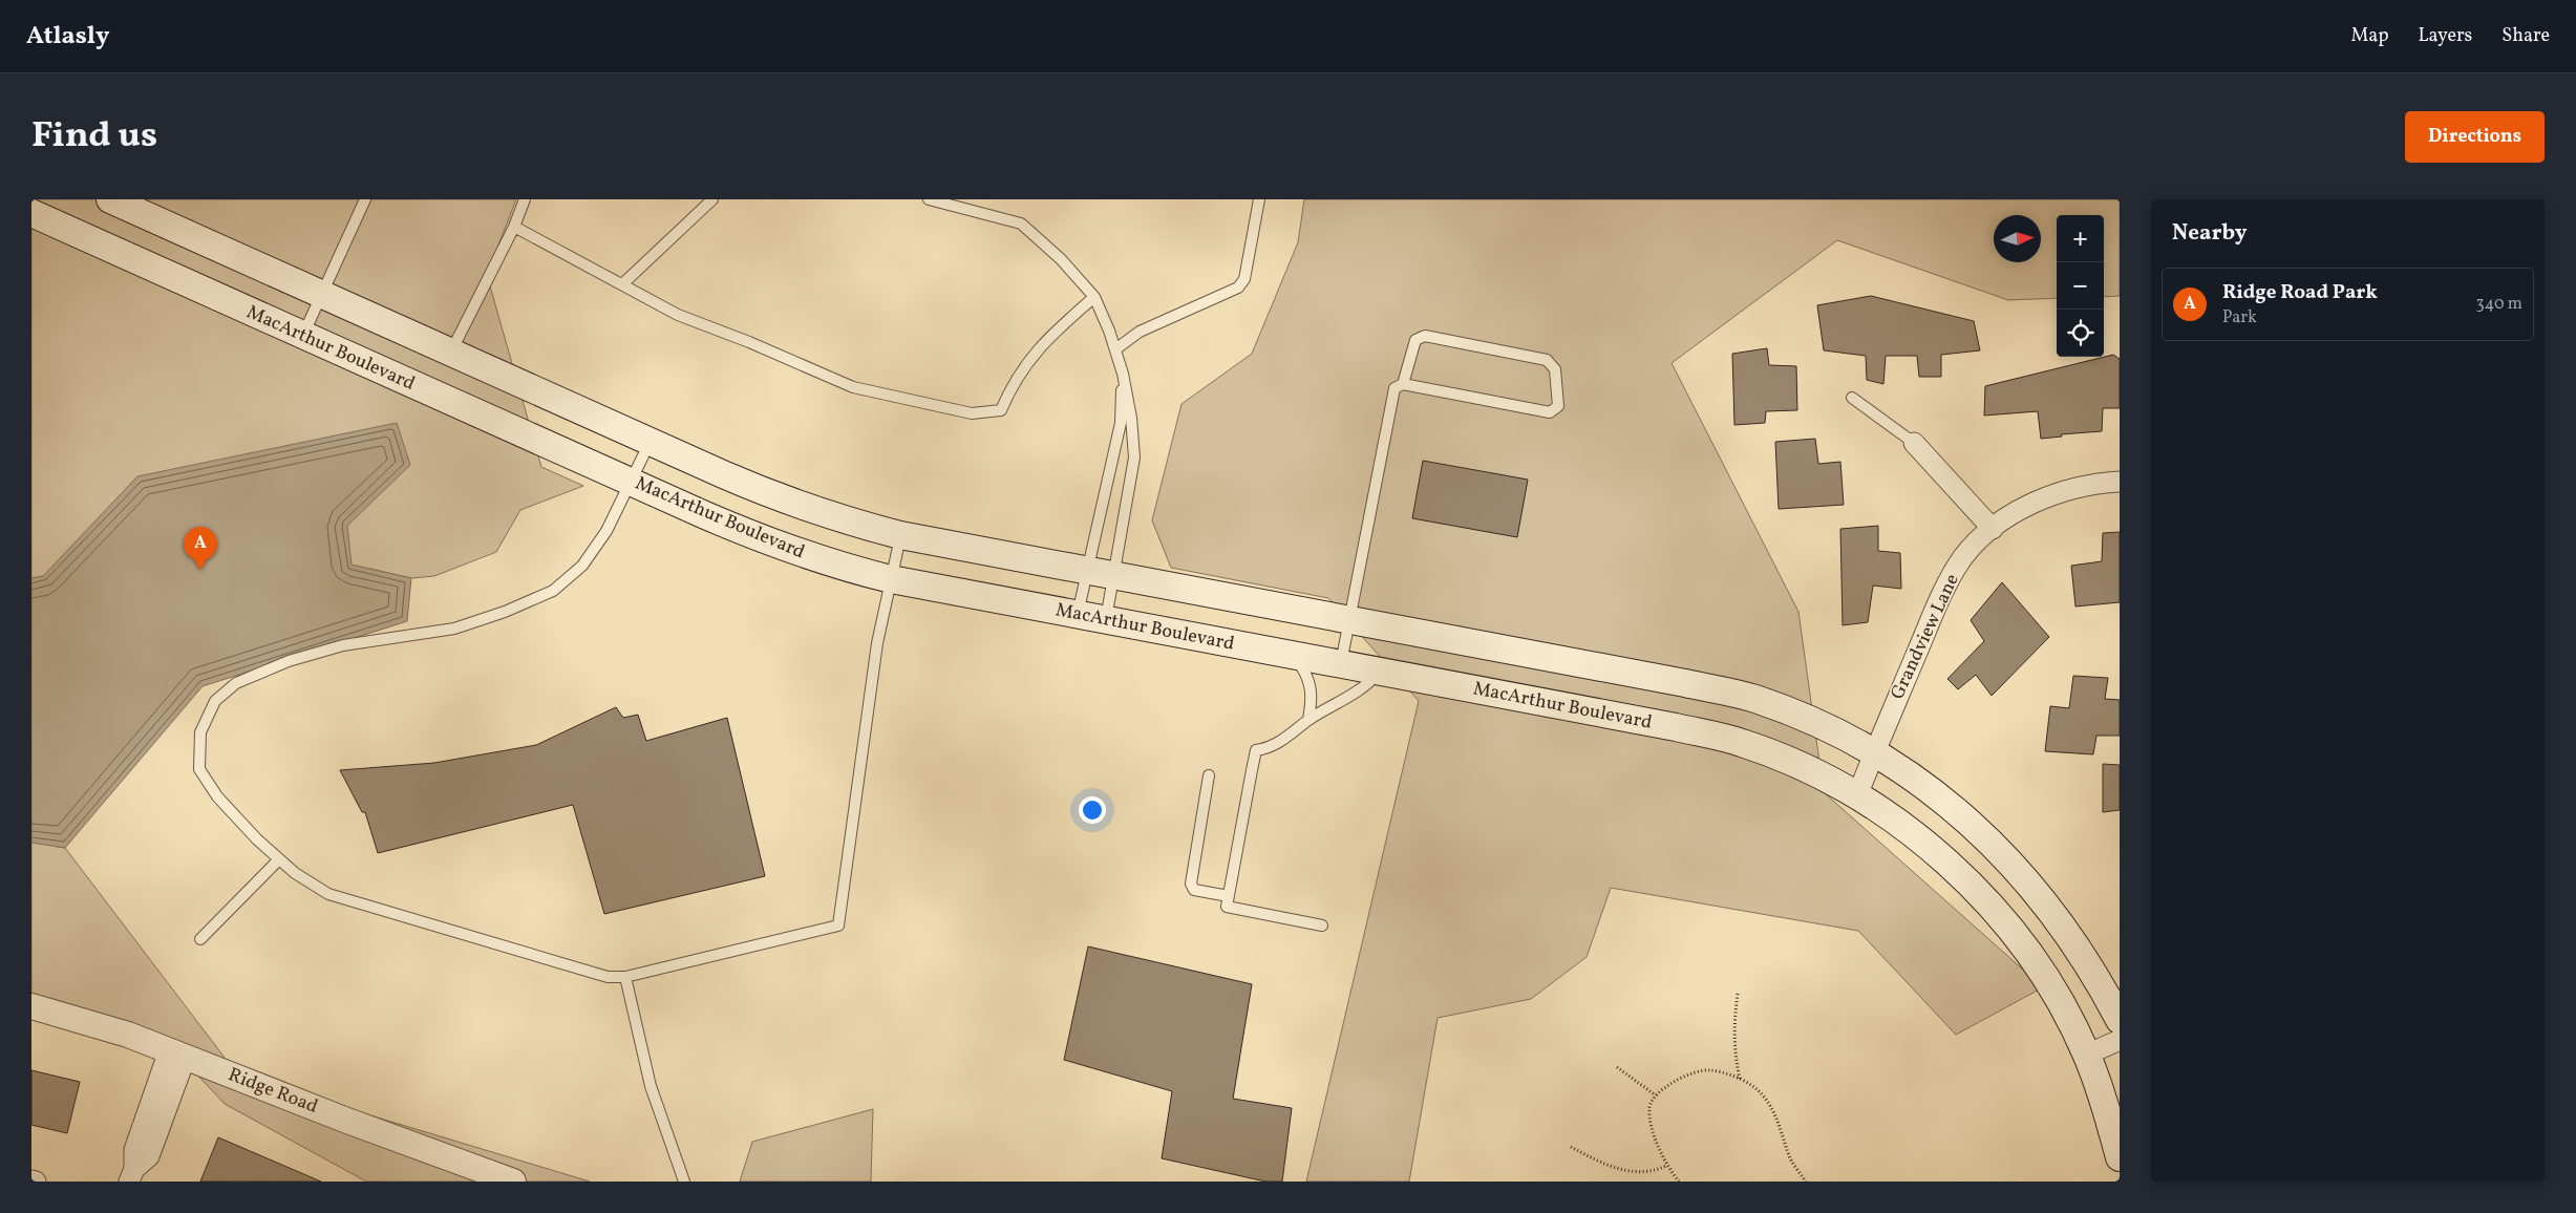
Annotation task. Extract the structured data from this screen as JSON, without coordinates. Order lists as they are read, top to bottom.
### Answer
{
  "streets": {
    "main road": ["MacArthur Boulevard"],
    "street": ["Grandview Lane", "Ridge Road"]
  },
  "crossings": [
    ["MacArthur Boulevard", "Grandview Lane"]
  ],
  "north": "right",
  "page": {
    "header": "Atlasly",
    "nav": ["Map", "Layers", "Share"],
    "title": "Find us",
    "buttons": "Directions",
    "heading": "Nearby",
    "map_buttons": ["+", "−"],
    "list": [
      {
        "mark": "A",
        "name": "Ridge Road Park",
        "note": "Park",
        "value": "340 m"
      }
    ],
    "pins": "A"
  }
}
